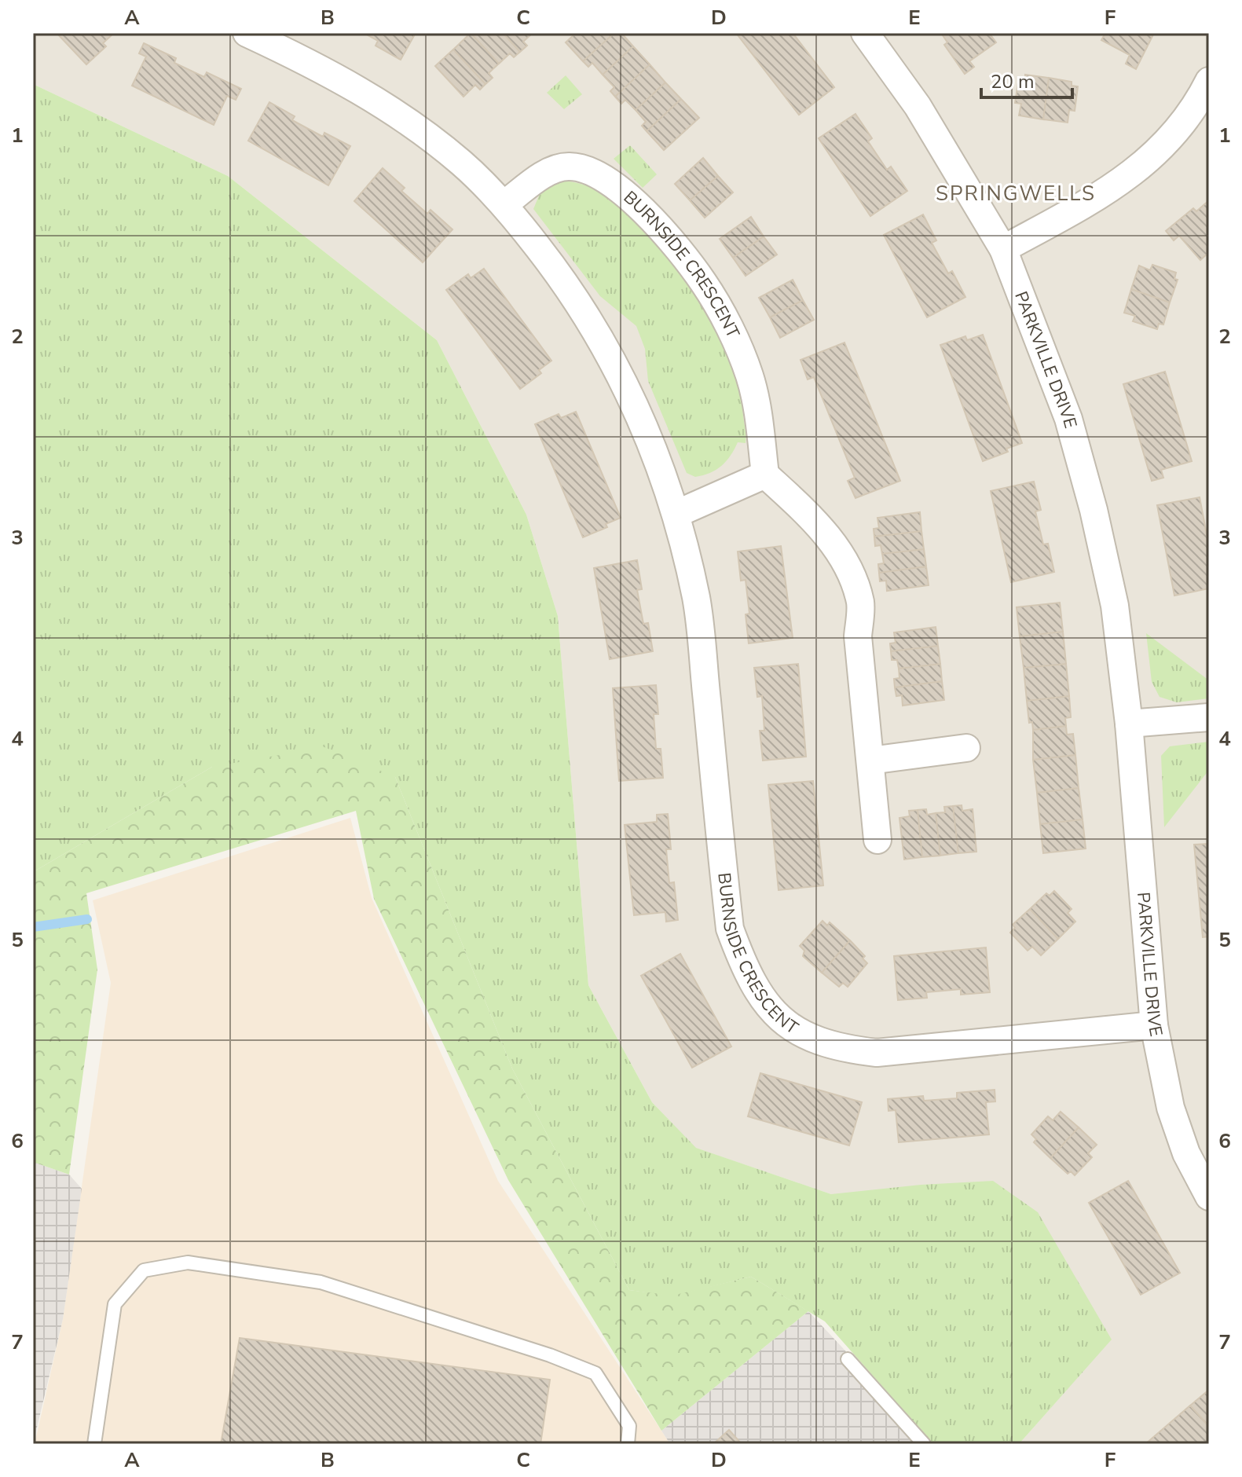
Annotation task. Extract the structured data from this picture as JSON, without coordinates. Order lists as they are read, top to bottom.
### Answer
{
  "streets": {
    "street": ["BURNSIDE CRESCENT", "PARKVILLE DRIVE"]
  },
  "crossings": [
    ["BURNSIDE CRESCENT", "PARKVILLE DRIVE"]
  ],
  "districts": ["SPRINGWELLS"],
  "scale_bar": "20 m",
  "grid": {
    "columns": [
      "A",
      "B",
      "C",
      "D",
      "E",
      "F"
    ],
    "rows": [
      "1",
      "2",
      "3",
      "4",
      "5",
      "6",
      "7"
    ]
  }
}
